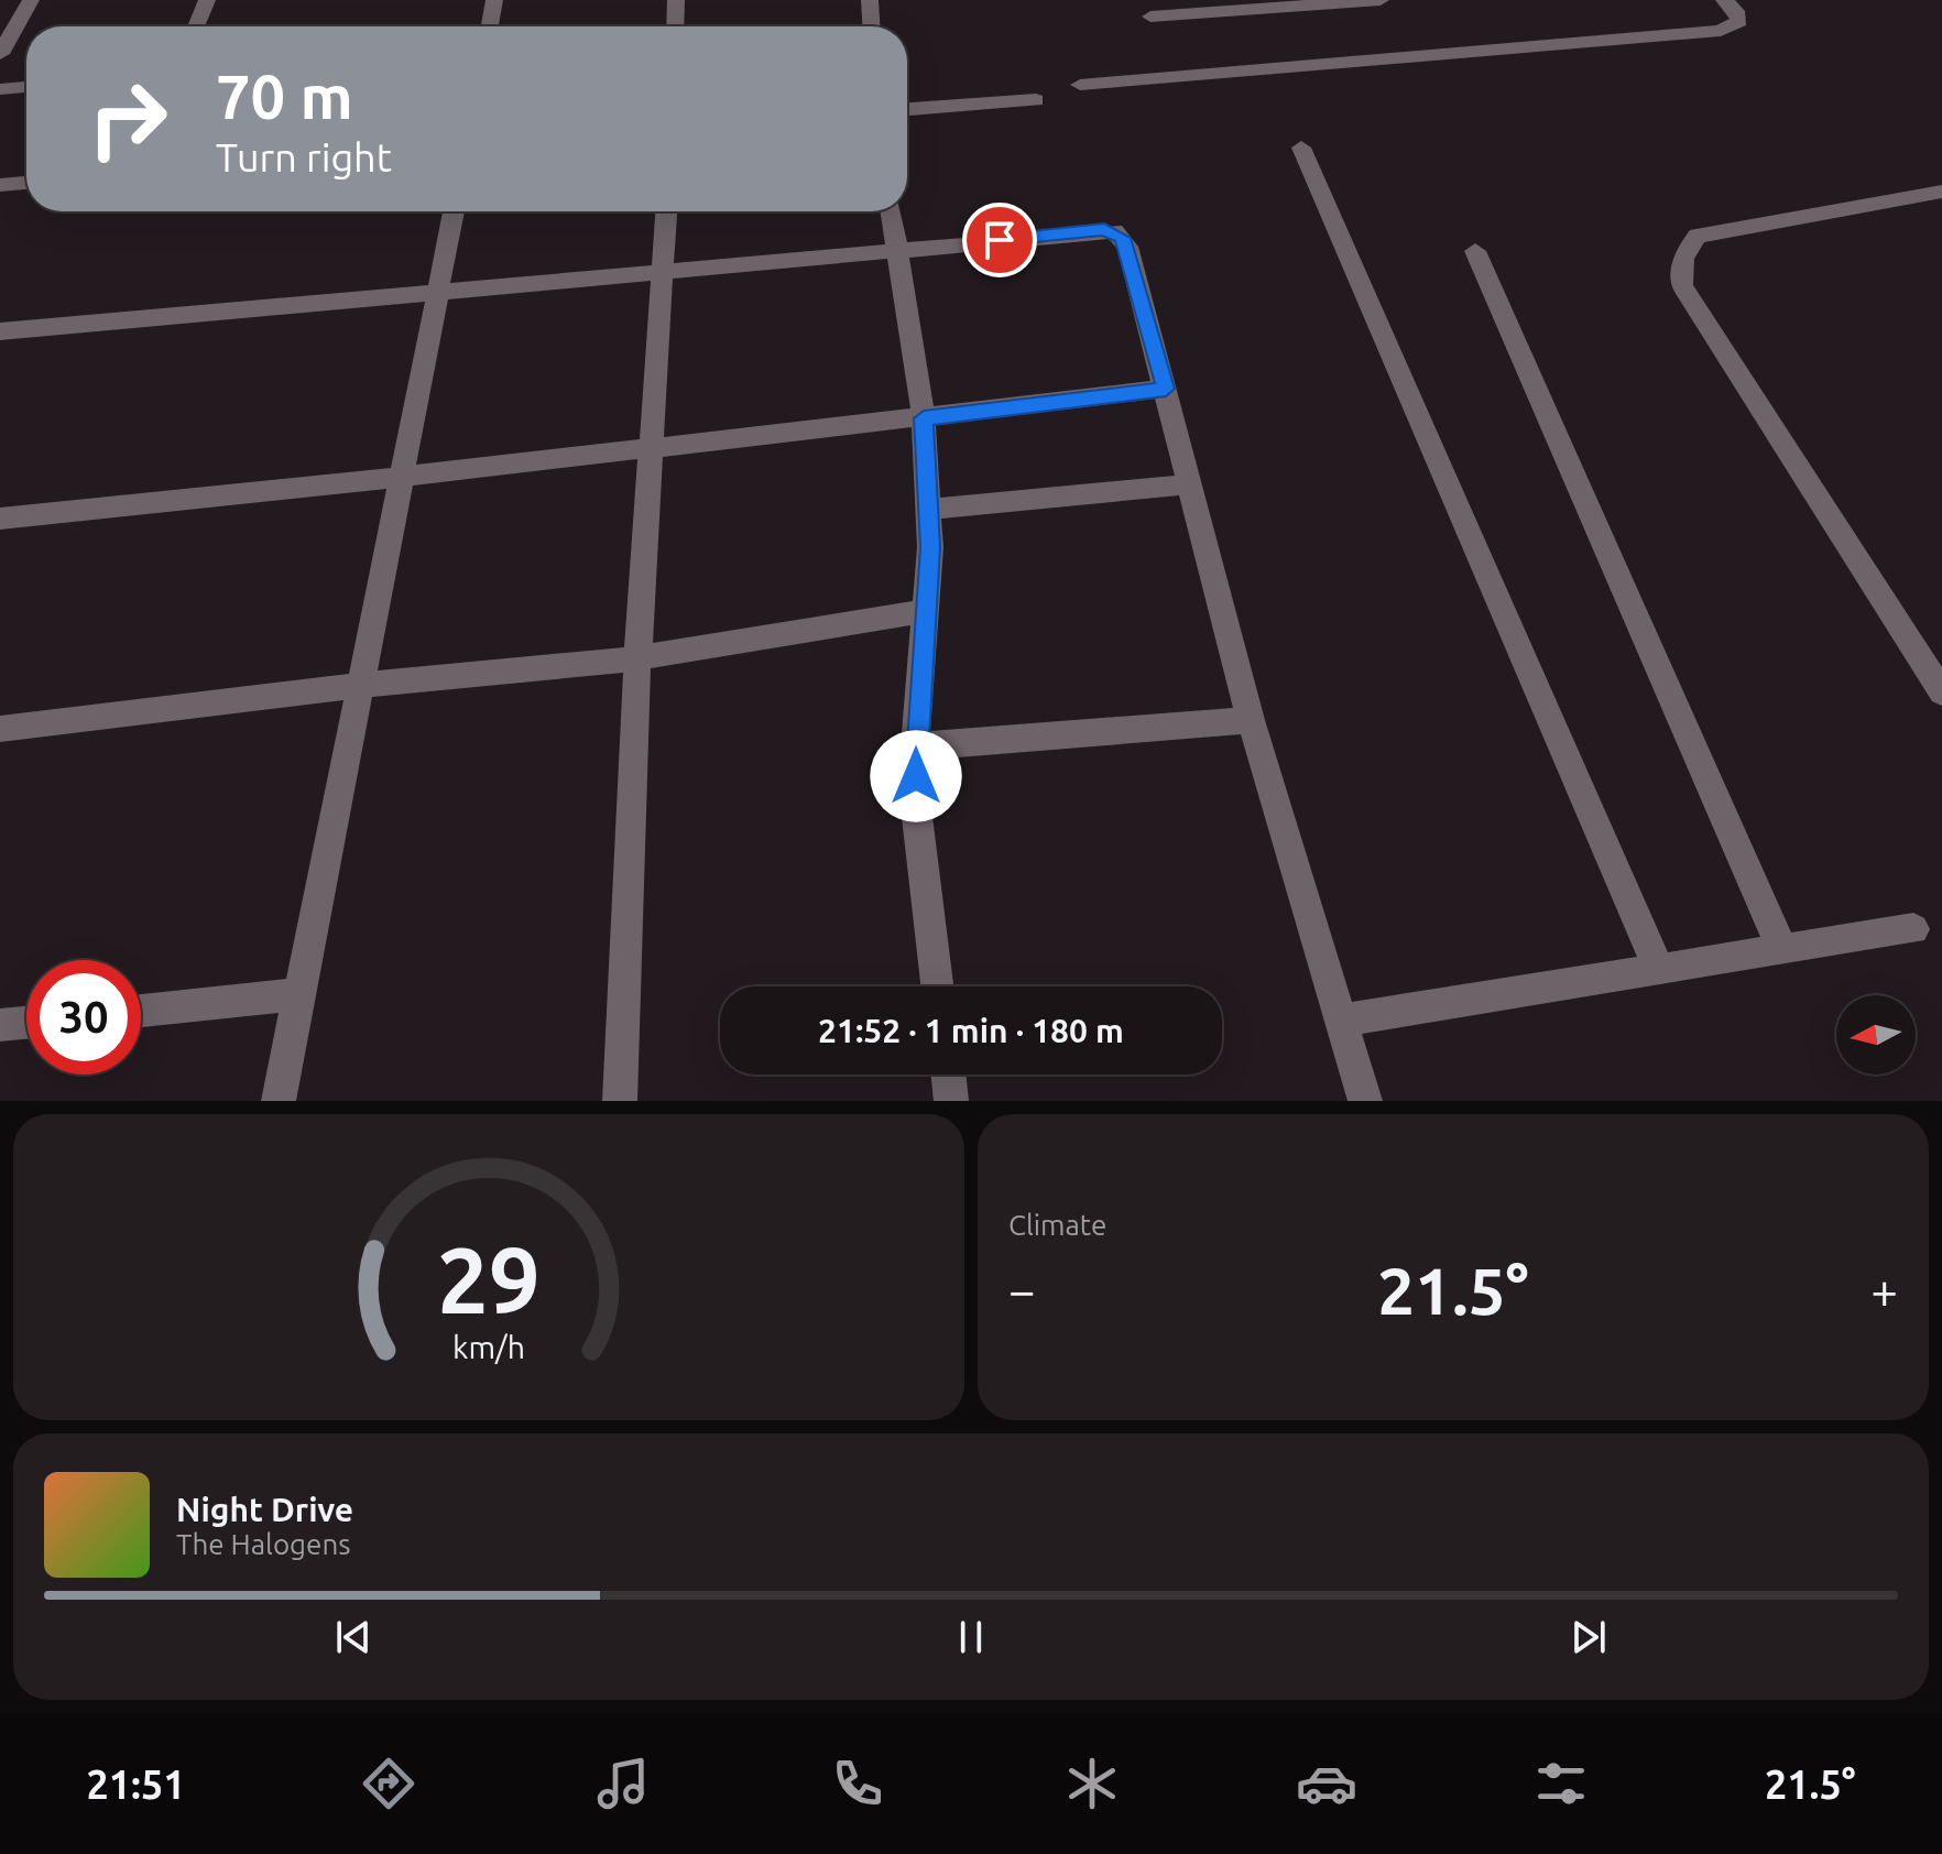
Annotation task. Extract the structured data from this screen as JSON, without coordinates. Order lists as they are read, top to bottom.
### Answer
{
  "north": "left",
  "page": {
    "turn": ["70 m", "Turn right"],
    "limit": "30",
    "trip": "21:52 · 1 min · 180 m",
    "tile": "Climate",
    "heat": ["−", "21.5°", "+"],
    "song": ["Night Drive", "The Halogens"],
    "tabs": ["21:51", "21.5°"],
    "gauge": ["29", "km/h"]
  }
}
